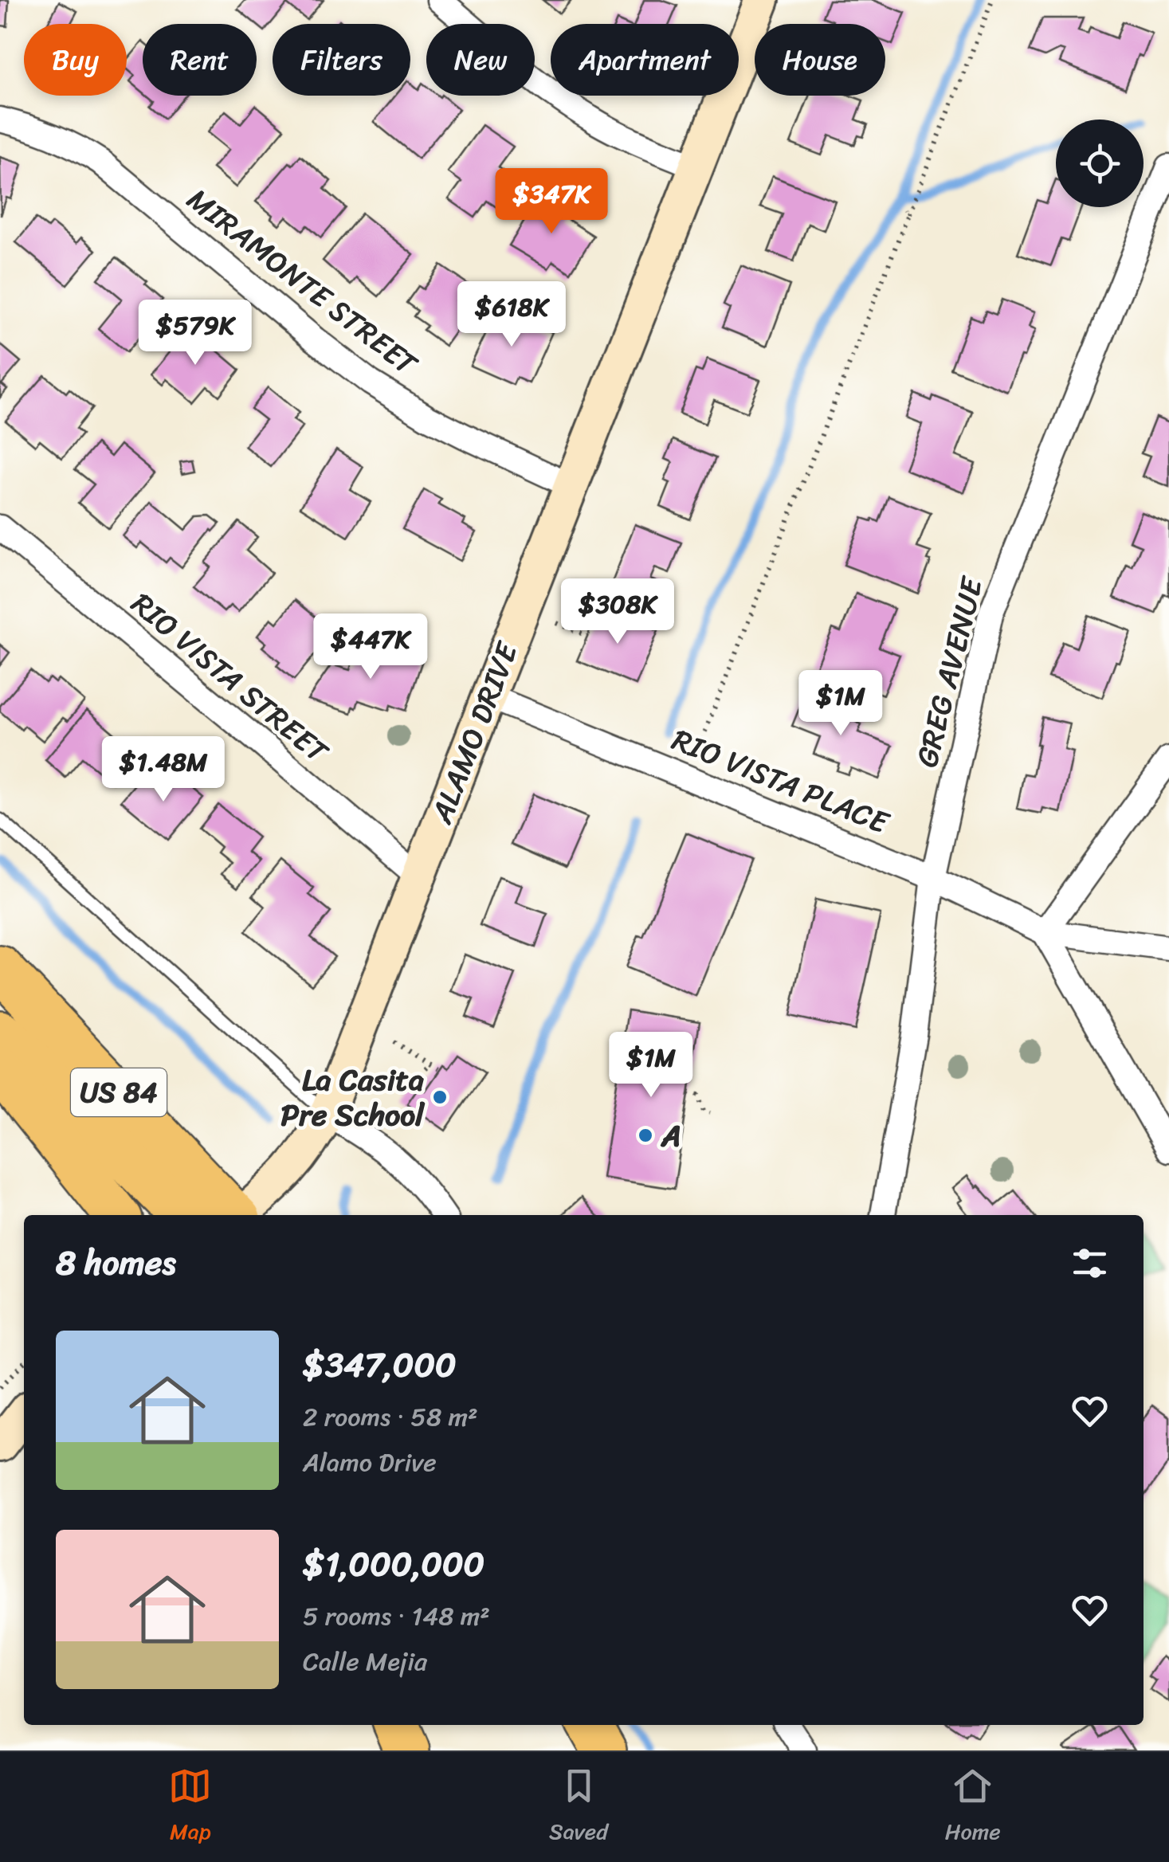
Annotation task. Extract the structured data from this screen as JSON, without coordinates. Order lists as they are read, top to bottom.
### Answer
{
  "streets": {
    "highway": ["US 84"],
    "street": [
      "MIRAMONTE STREET",
      "GREG AVENUE",
      "RIO VISTA STREET",
      "ALAMO DRIVE",
      "RIO VISTA PLACE"
    ]
  },
  "crossings": [
    ["MIRAMONTE STREET", "ALAMO DRIVE"],
    ["GREG AVENUE", "RIO VISTA PLACE"],
    ["RIO VISTA STREET", "ALAMO DRIVE"],
    ["ALAMO DRIVE", "RIO VISTA PLACE"]
  ],
  "places": ["La Casita Pre School", "A"],
  "page": {
    "chip": [
      "Buy",
      "Rent",
      "Filters",
      "New",
      "Apartment",
      "House"
    ],
    "price": [
      "$347K",
      "$618K",
      "$579K",
      "$308K",
      "$447K",
      "$1M",
      "$1.48M",
      "$1M"
    ],
    "heading": "8 homes",
    "list": [
      {
        "name": "$347,000",
        "note": "2 rooms · 58 m² · Alamo Drive"
      },
      {
        "name": "$1,000,000",
        "note": "5 rooms · 148 m² · Calle Mejia"
      }
    ],
    "tabs": ["Map", "Saved", "Home"]
  }
}
